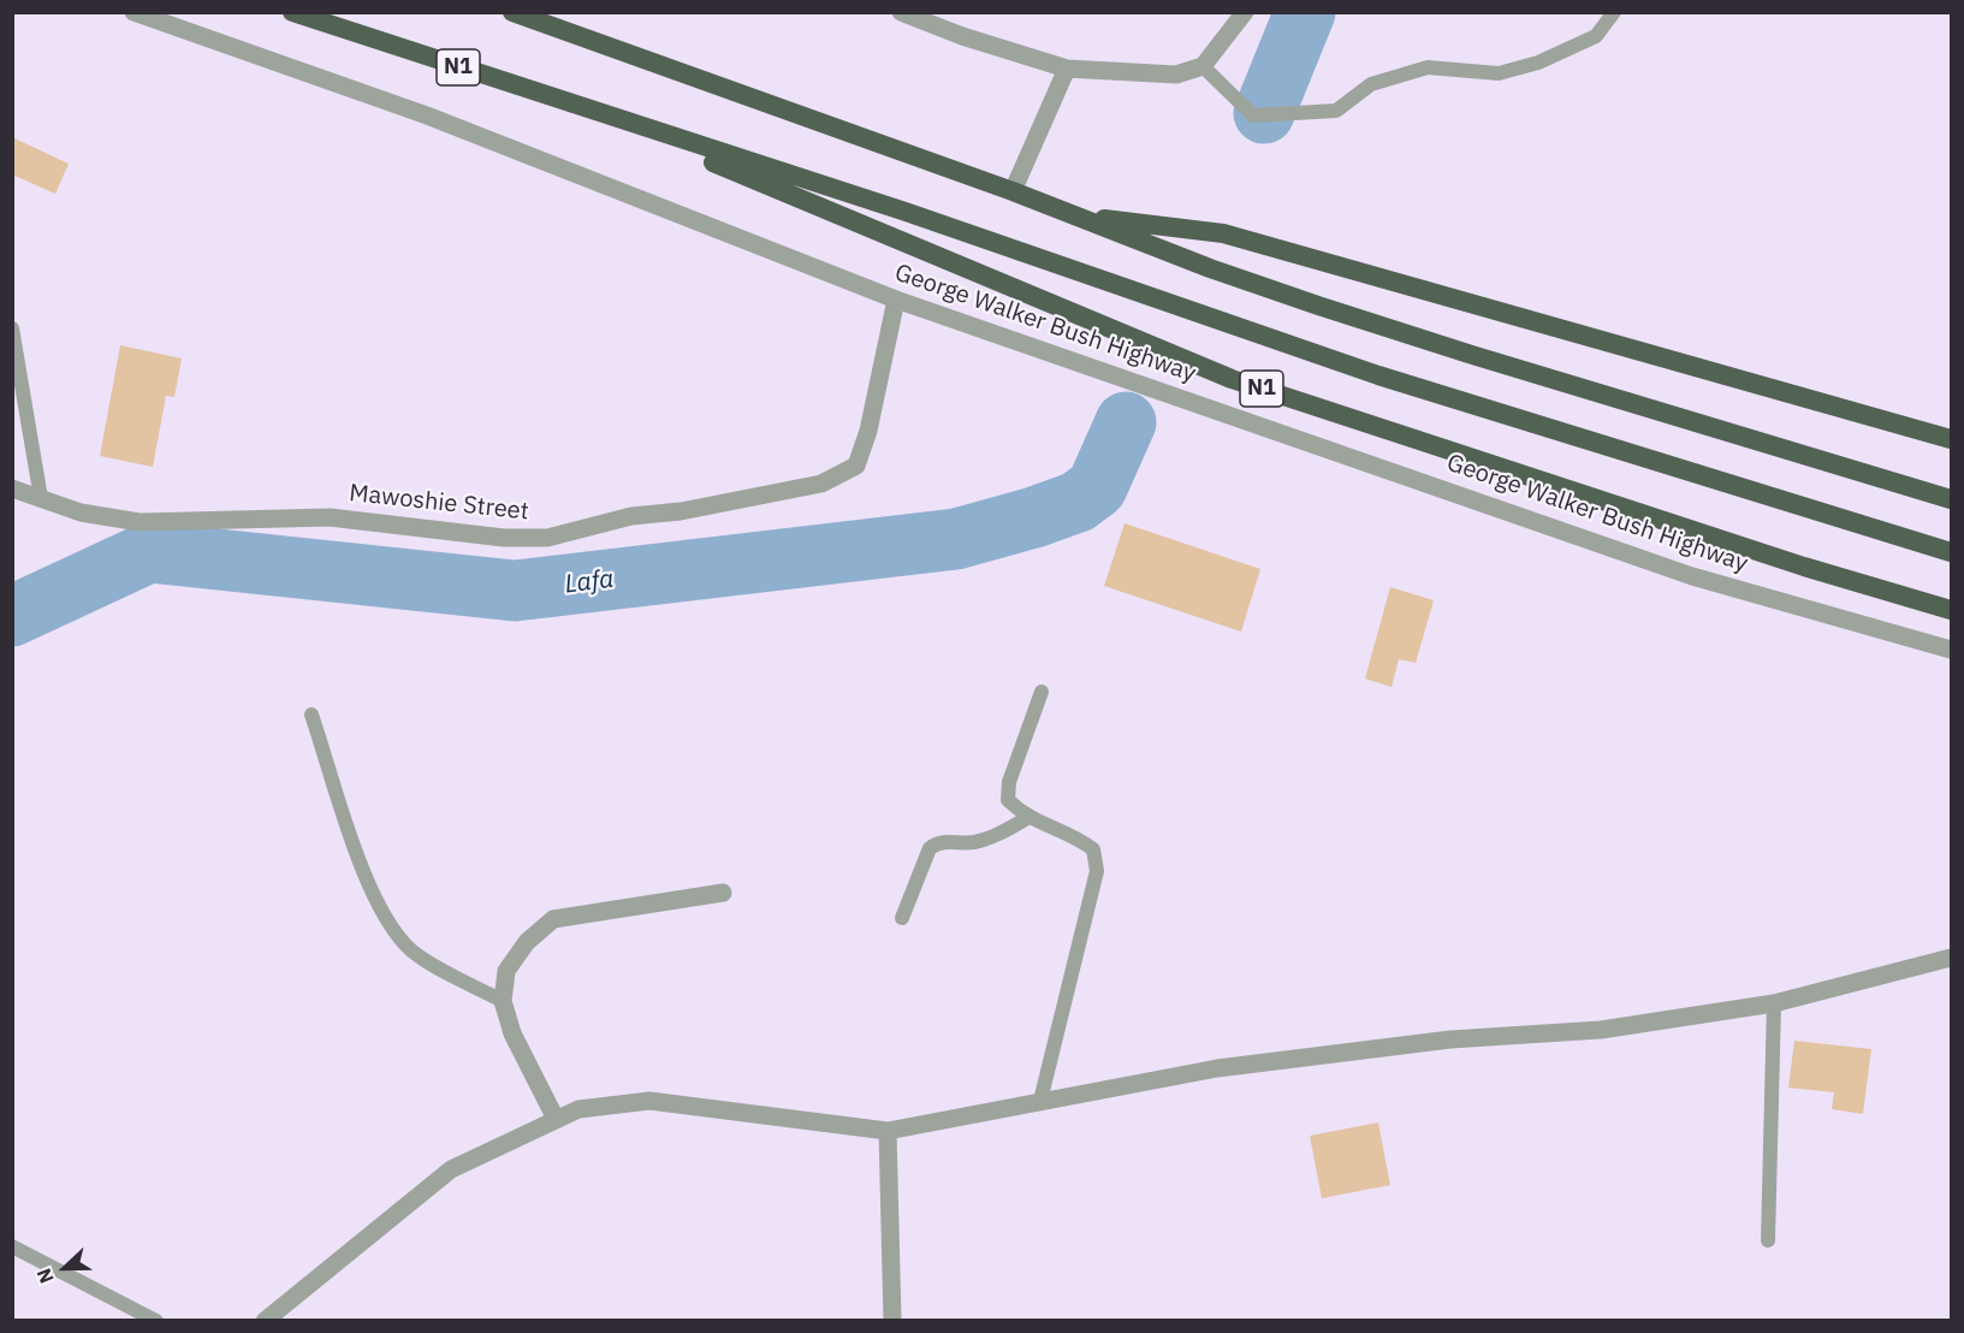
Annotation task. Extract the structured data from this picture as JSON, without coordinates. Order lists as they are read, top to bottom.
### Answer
{
  "streets": {
    "highway": ["N1"],
    "street": ["George Walker Bush Highway", "Mawoshie Street"]
  },
  "crossings": [
    ["George Walker Bush Highway", "Mawoshie Street"]
  ],
  "water": ["Lafa"],
  "north": "left"
}
